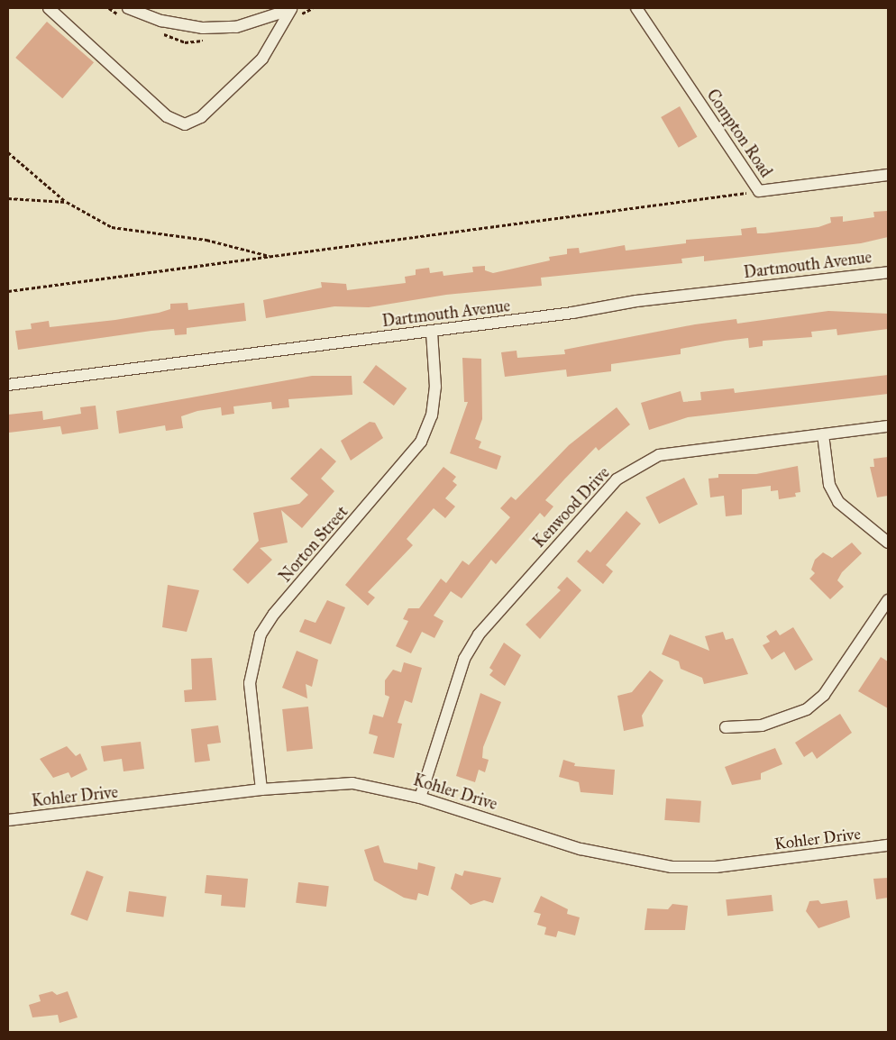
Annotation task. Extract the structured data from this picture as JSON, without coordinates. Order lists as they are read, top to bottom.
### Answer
{
  "streets": {
    "street": [
      "Compton Road",
      "Dartmouth Avenue",
      "Kenwood Drive",
      "Norton Street",
      "Kohler Drive"
    ]
  },
  "crossings": [
    ["Dartmouth Avenue", "Norton Street"],
    ["Kenwood Drive", "Kohler Drive"],
    ["Norton Street", "Kohler Drive"]
  ]
}
